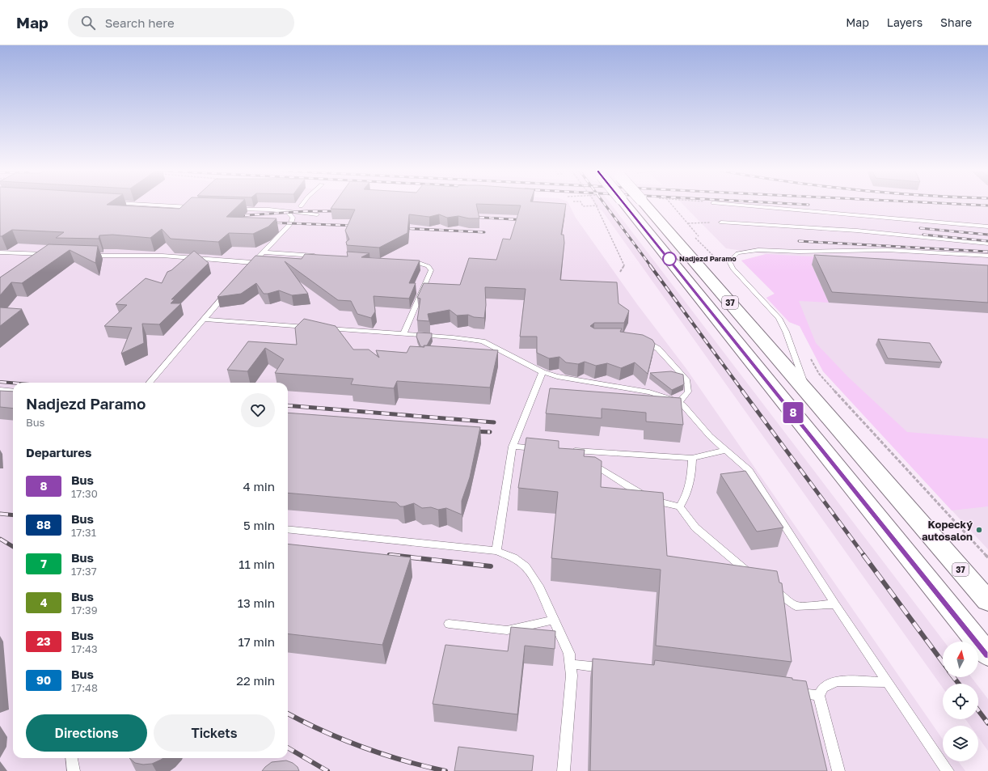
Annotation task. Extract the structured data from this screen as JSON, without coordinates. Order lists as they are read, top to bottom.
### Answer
{
  "streets": {
    "main road": ["37"]
  },
  "places": ["Nadjezd Paramo", "Kopecký autosalon"],
  "lines": ["bus line 8"],
  "north": "top",
  "page": {
    "header": "Map",
    "search": "Search here",
    "nav": ["Map", "Layers", "Share"],
    "on_map": "8",
    "heading": [
      ["Nadjezd Paramo", "Bus"],
      "Departures"
    ],
    "list": [
      {
        "mark": "8",
        "name": "Bus",
        "note": "17:30",
        "value": "4 min"
      },
      {
        "mark": "88",
        "name": "Bus",
        "note": "17:31",
        "value": "5 min"
      },
      {
        "mark": "7",
        "name": "Bus",
        "note": "17:37",
        "value": "11 min"
      },
      {
        "mark": "4",
        "name": "Bus",
        "note": "17:39",
        "value": "13 min"
      },
      {
        "mark": "23",
        "name": "Bus",
        "note": "17:43",
        "value": "17 min"
      },
      {
        "mark": "90",
        "name": "Bus",
        "note": "17:48",
        "value": "22 min"
      }
    ],
    "buttons": ["Directions", "Tickets"]
  }
}
